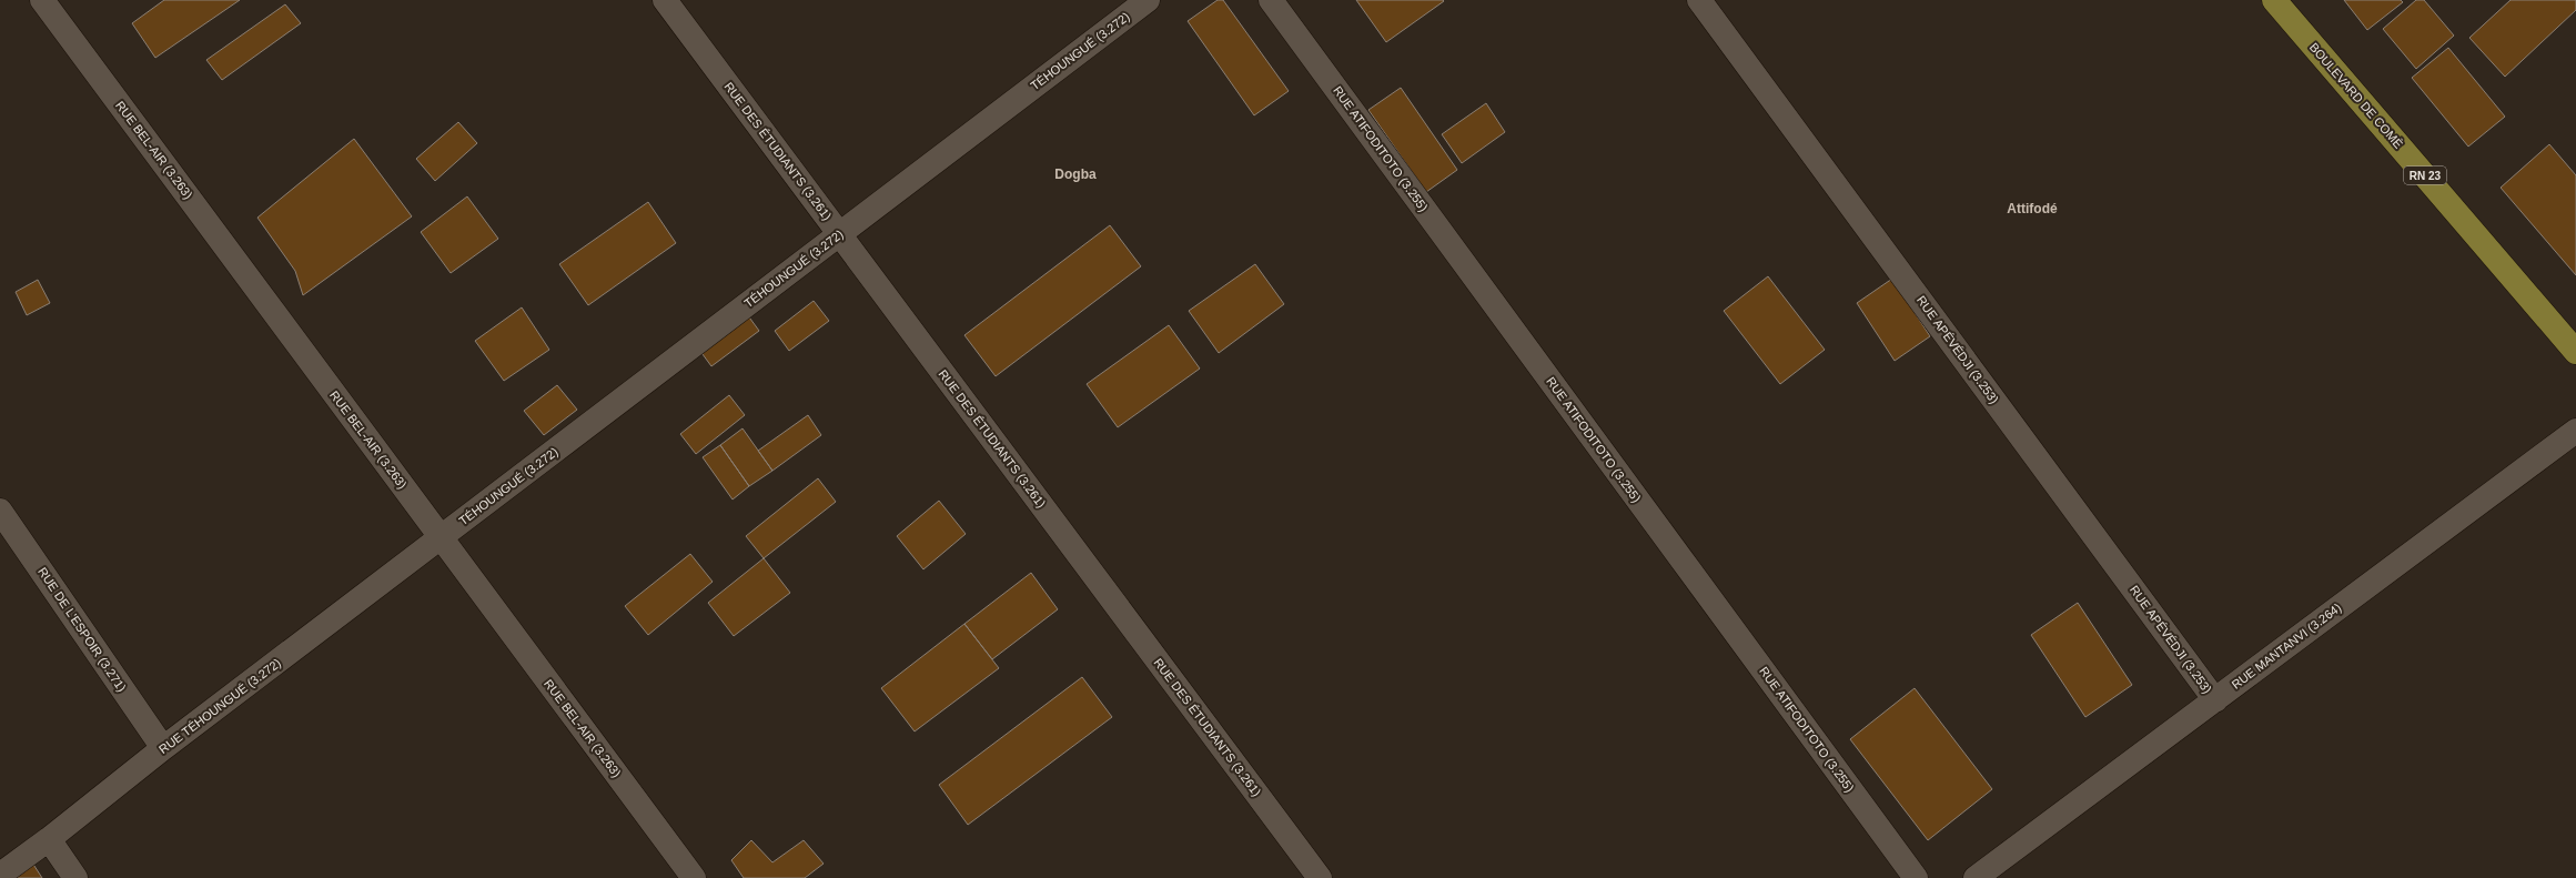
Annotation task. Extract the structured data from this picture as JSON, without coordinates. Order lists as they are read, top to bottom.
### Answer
{
  "streets": {
    "main road": ["BOULEVARD DE COMÈ", "RN 23"],
    "street": [
      "TÉHOUNGUÉ (3.272)",
      "RUE ATIFODITOTO (3.255)",
      "RUE BEL-AIR (3.263)",
      "RUE DES ÉTUDIANTS (3.261)",
      "RUE APÉVÉDJI (3.253)",
      "RUE DE L'ESPOIR (3.271)",
      "RUE MANTANVI (3.264)",
      "RUE TÉHOUNGUÉ (3.272)"
    ]
  },
  "crossings": [
    ["TÉHOUNGUÉ (3.272)", "RUE BEL-AIR (3.263)"],
    ["TÉHOUNGUÉ (3.272)", "RUE DES ÉTUDIANTS (3.261)"],
    ["TÉHOUNGUÉ (3.272)", "RUE TÉHOUNGUÉ (3.272)"],
    ["RUE BEL-AIR (3.263)", "RUE TÉHOUNGUÉ (3.272)"],
    ["RUE APÉVÉDJI (3.253)", "RUE MANTANVI (3.264)"],
    ["RUE DE L'ESPOIR (3.271)", "RUE TÉHOUNGUÉ (3.272)"]
  ],
  "districts": ["Dogba", "Attifodé"]
}
